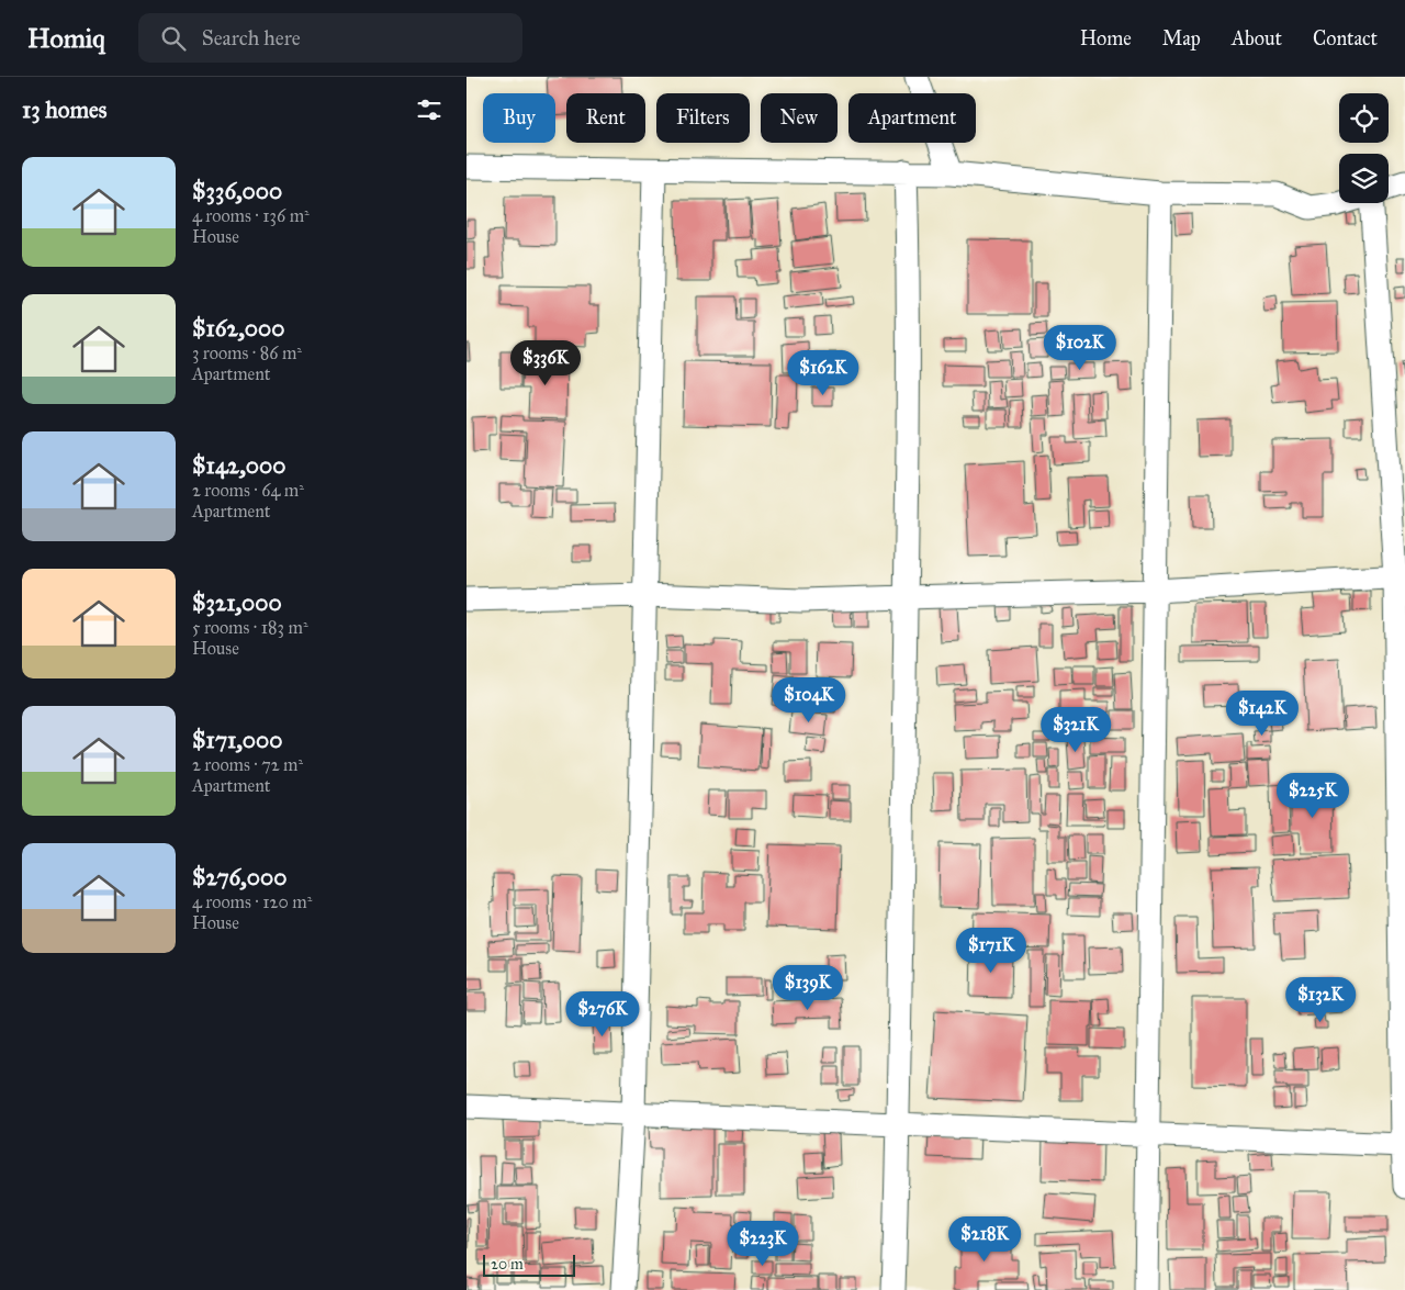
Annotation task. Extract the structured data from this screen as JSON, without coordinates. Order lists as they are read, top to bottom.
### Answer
{
  "scale_bar": "20 m",
  "page": {
    "header": "Homiq",
    "search": "Search here",
    "nav": [
      "Home",
      "Map",
      "About",
      "Contact"
    ],
    "heading": "13 homes",
    "chip": [
      "Buy",
      "Rent",
      "Filters",
      "New",
      "Apartment"
    ],
    "list": [
      {
        "name": "$336,000",
        "note": "4 rooms · 136 m² · House"
      },
      {
        "name": "$162,000",
        "note": "3 rooms · 86 m² · Apartment"
      },
      {
        "name": "$142,000",
        "note": "2 rooms · 64 m² · Apartment"
      },
      {
        "name": "$321,000",
        "note": "5 rooms · 183 m² · House"
      },
      {
        "name": "$171,000",
        "note": "2 rooms · 72 m² · Apartment"
      },
      {
        "name": "$276,000",
        "note": "4 rooms · 120 m² · House"
      }
    ],
    "price": [
      "$102K",
      "$336K",
      "$162K",
      "$104K",
      "$142K",
      "$321K",
      "$225K",
      "$171K",
      "$139K",
      "$132K",
      "$276K",
      "$218K",
      "$223K"
    ],
    "scale": "20 m"
  }
}
